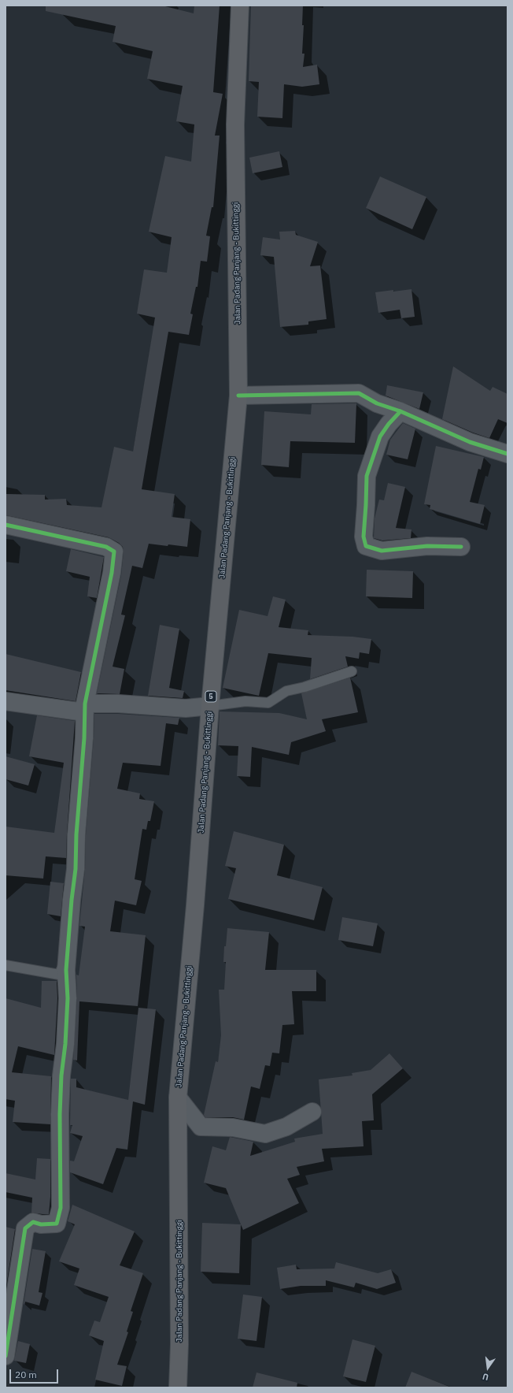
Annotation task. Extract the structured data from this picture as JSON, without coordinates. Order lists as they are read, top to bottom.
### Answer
{
  "streets": {
    "highway": ["Jalan Padang Panjang - Bukittinggi", "5"]
  },
  "scale_bar": "20 m",
  "north": "bottom"
}
